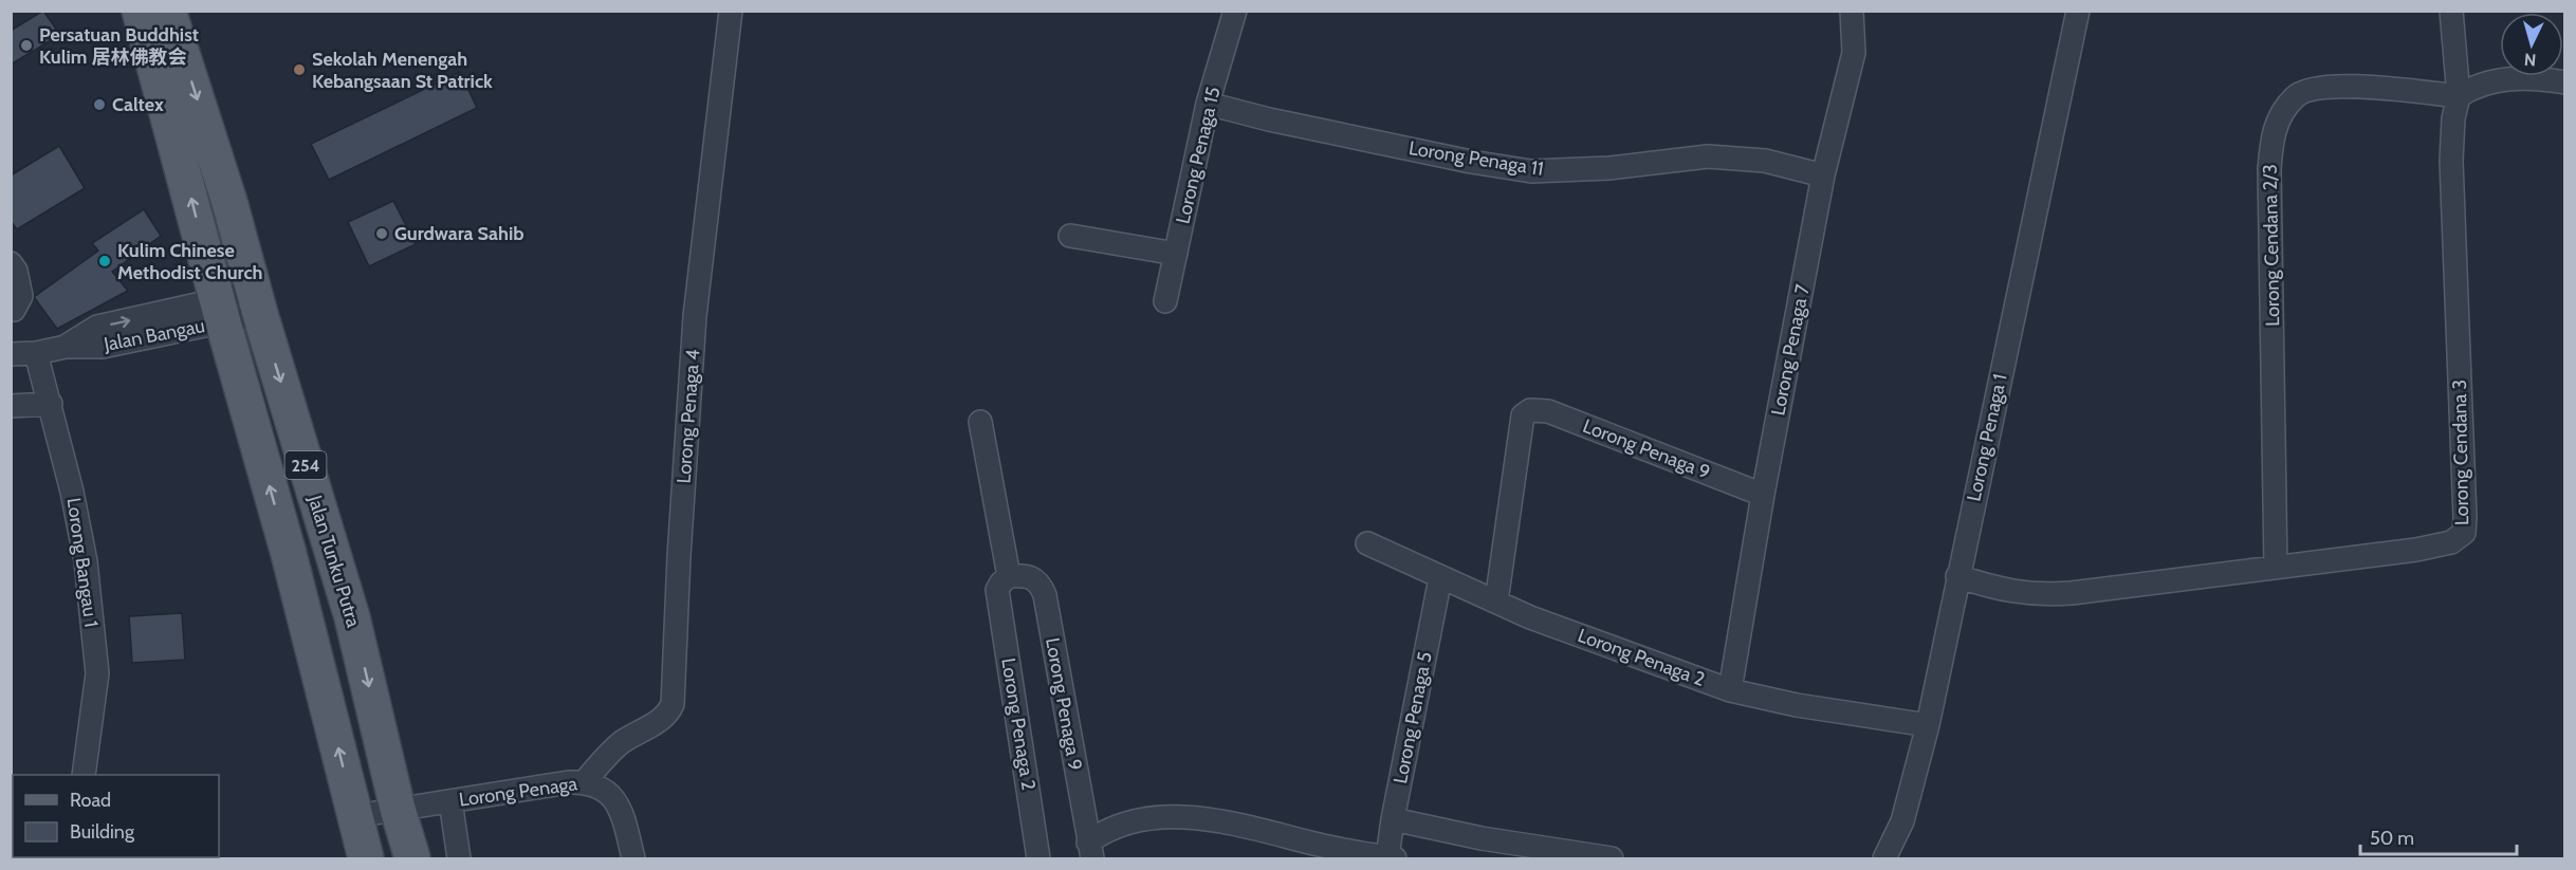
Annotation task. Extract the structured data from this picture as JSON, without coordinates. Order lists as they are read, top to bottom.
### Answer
{
  "streets": {
    "main road": ["254", "Jalan Tunku Putra"],
    "street": [
      "Lorong Penaga 15",
      "Lorong Penaga 11",
      "Lorong Cendana 2/3",
      "Jalan Bangau",
      "Lorong Penaga 7",
      "Lorong Penaga 4",
      "Lorong Penaga 1",
      "Lorong Penaga 9",
      "Lorong Cendana 3",
      "Lorong Bangau 1",
      "Lorong Penaga 2",
      "Lorong Penaga 5",
      "Lorong Penaga"
    ]
  },
  "crossings": [
    ["Lorong Penaga 15", "Lorong Penaga 11"],
    ["Lorong Penaga 11", "Lorong Penaga 7"],
    ["Lorong Cendana 2/3", "Lorong Cendana 3"],
    ["Jalan Bangau", "Jalan Tunku Putra"],
    ["Jalan Bangau", "Lorong Bangau 1"],
    ["Lorong Penaga 7", "Lorong Penaga 9"],
    ["Lorong Penaga 7", "Lorong Penaga 2"],
    ["Lorong Penaga 4", "Lorong Penaga"],
    ["Lorong Penaga 1", "Lorong Cendana 3"],
    ["Lorong Penaga 1", "Lorong Penaga 2"],
    ["Lorong Penaga 9", "Lorong Penaga 2"],
    ["Jalan Tunku Putra", "Lorong Penaga"],
    ["Lorong Penaga 2", "Lorong Penaga 5"]
  ],
  "places": [
    "Persatuan Buddhist Kulim 居林佛教会",
    "Sekolah Menengah Kebangsaan St Patrick",
    "Caltex",
    "Gurdwara Sahib",
    "Kulim Chinese Methodist Church"
  ],
  "legend": ["Road", "Building"],
  "scale_bar": "50 m",
  "north": "bottom"
}
